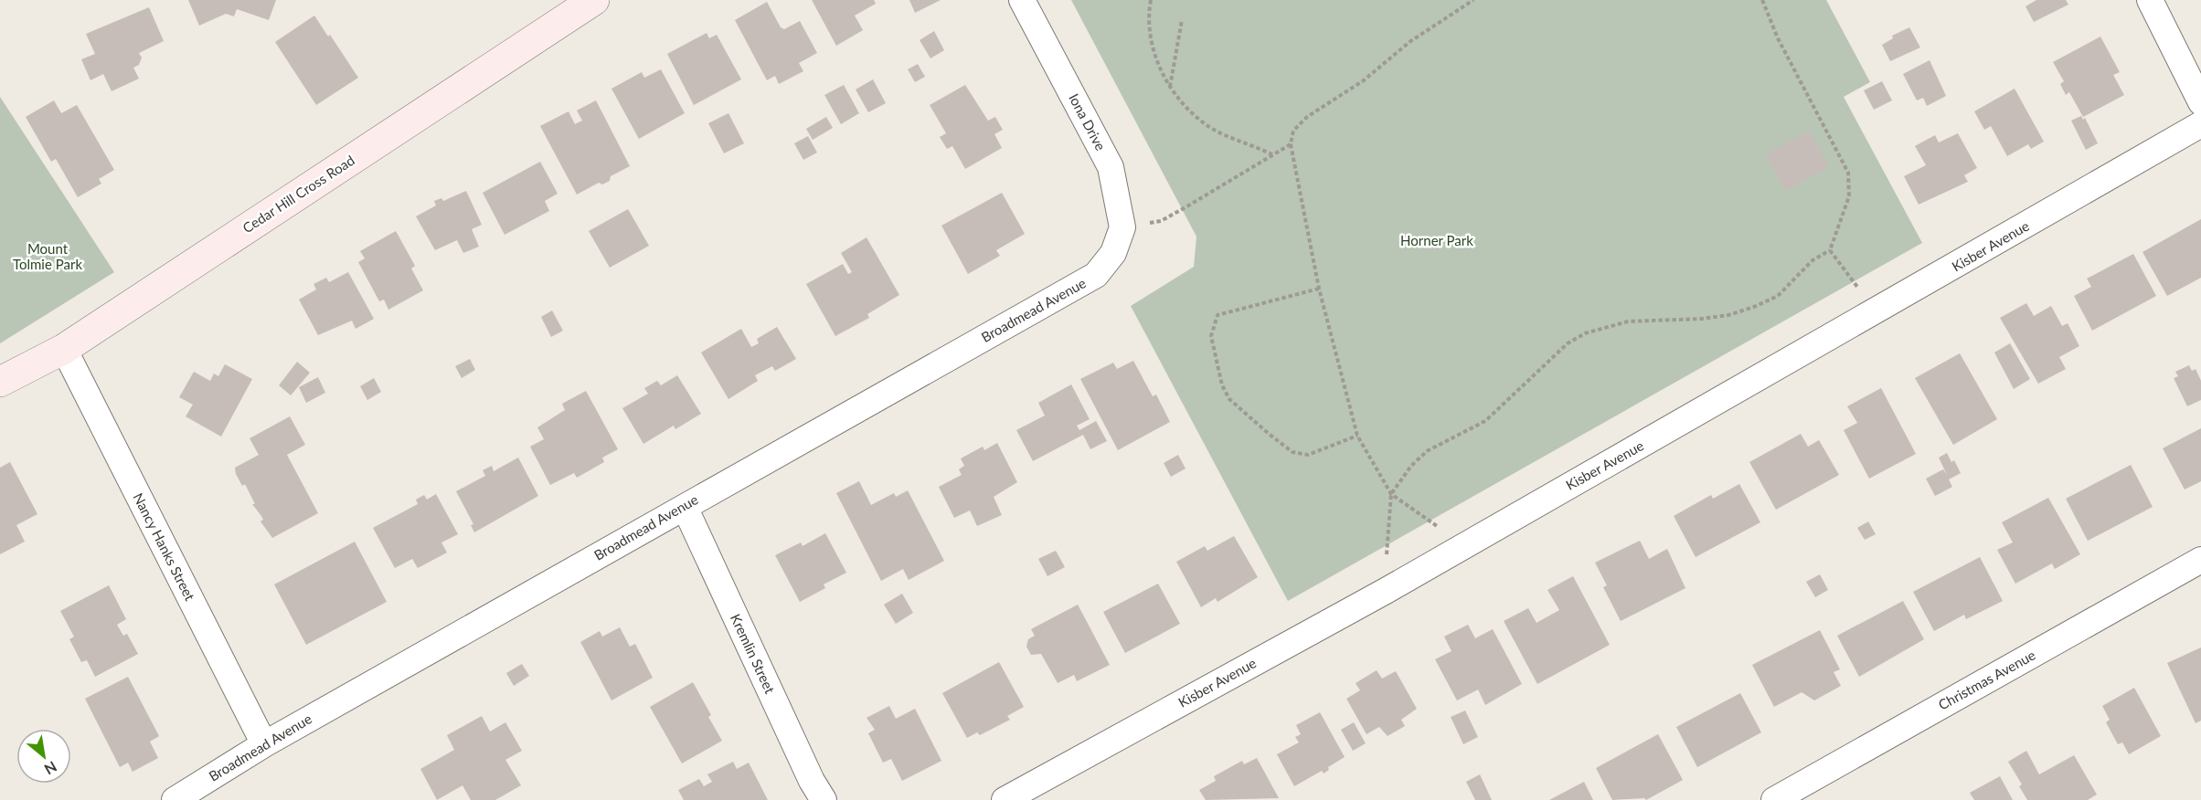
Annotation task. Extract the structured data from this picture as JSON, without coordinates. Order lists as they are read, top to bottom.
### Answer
{
  "streets": {
    "main road": ["Cedar Hill Cross Road"],
    "street": [
      "Iona Drive",
      "Kisber Avenue",
      "Broadmead Avenue",
      "Nancy Hanks Street",
      "Kremlin Street",
      "Christmas Avenue"
    ]
  },
  "crossings": [
    ["Iona Drive", "Broadmead Avenue"],
    ["Cedar Hill Cross Road", "Nancy Hanks Street"],
    ["Broadmead Avenue", "Nancy Hanks Street"],
    ["Broadmead Avenue", "Kremlin Street"]
  ],
  "parks": ["Horner Park", "Mount Tolmie Park"],
  "north": "bottom right"
}
